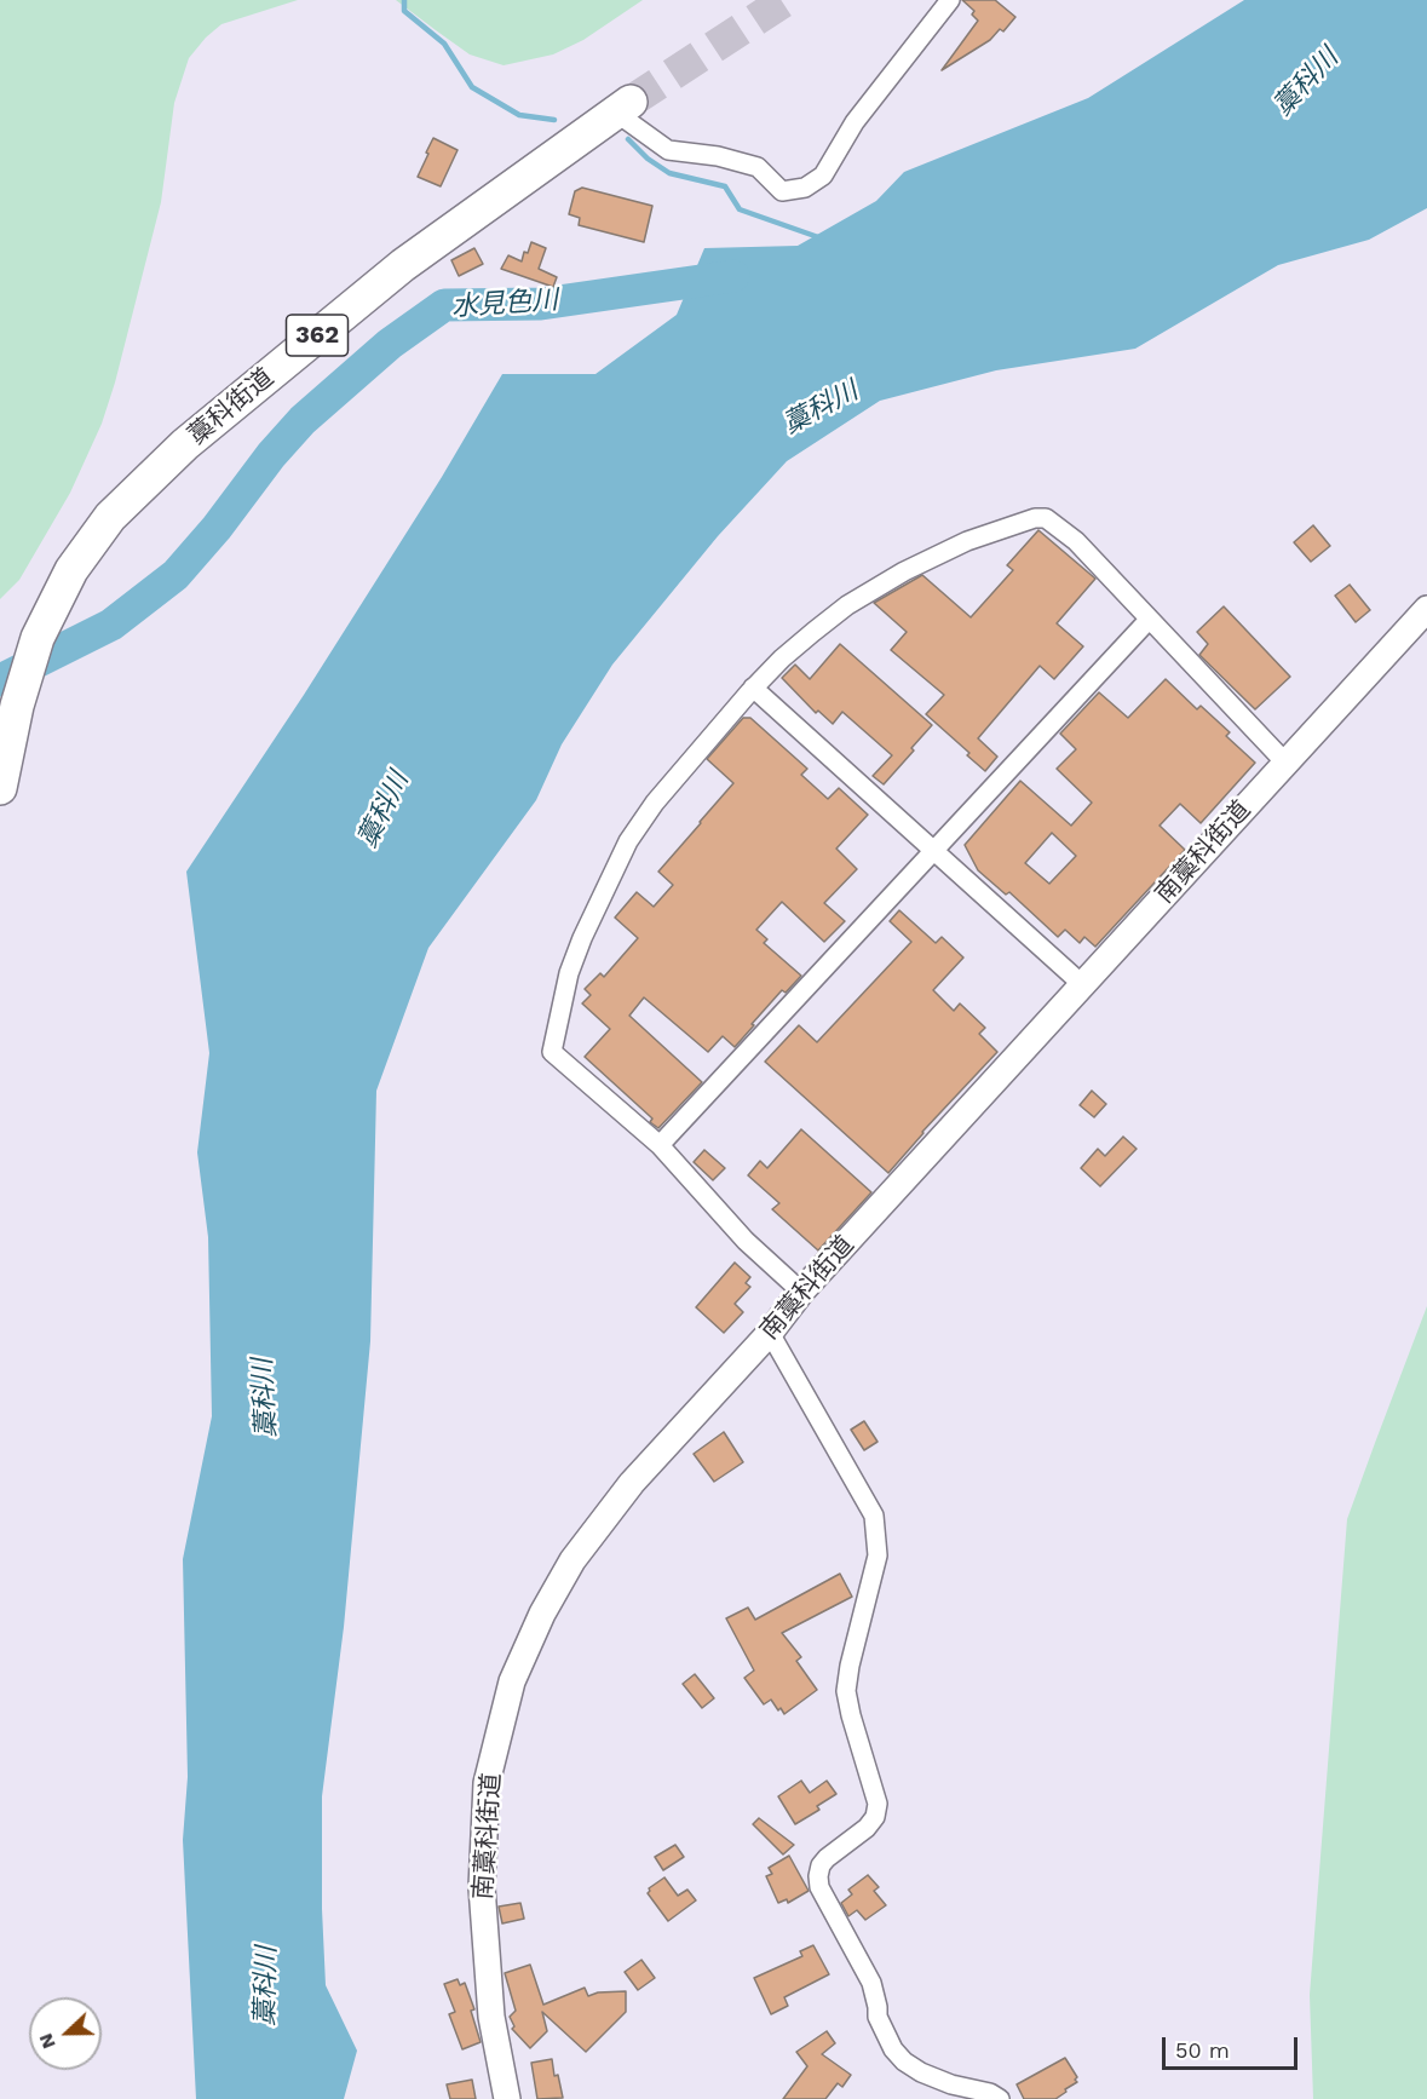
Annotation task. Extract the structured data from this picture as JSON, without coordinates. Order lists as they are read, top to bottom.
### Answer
{
  "streets": {
    "highway": ["362", "藁科街道"],
    "main road": ["南藁科街道"]
  },
  "water": ["藁科川", "水見色川"],
  "scale_bar": "50 m",
  "north": "left"
}
